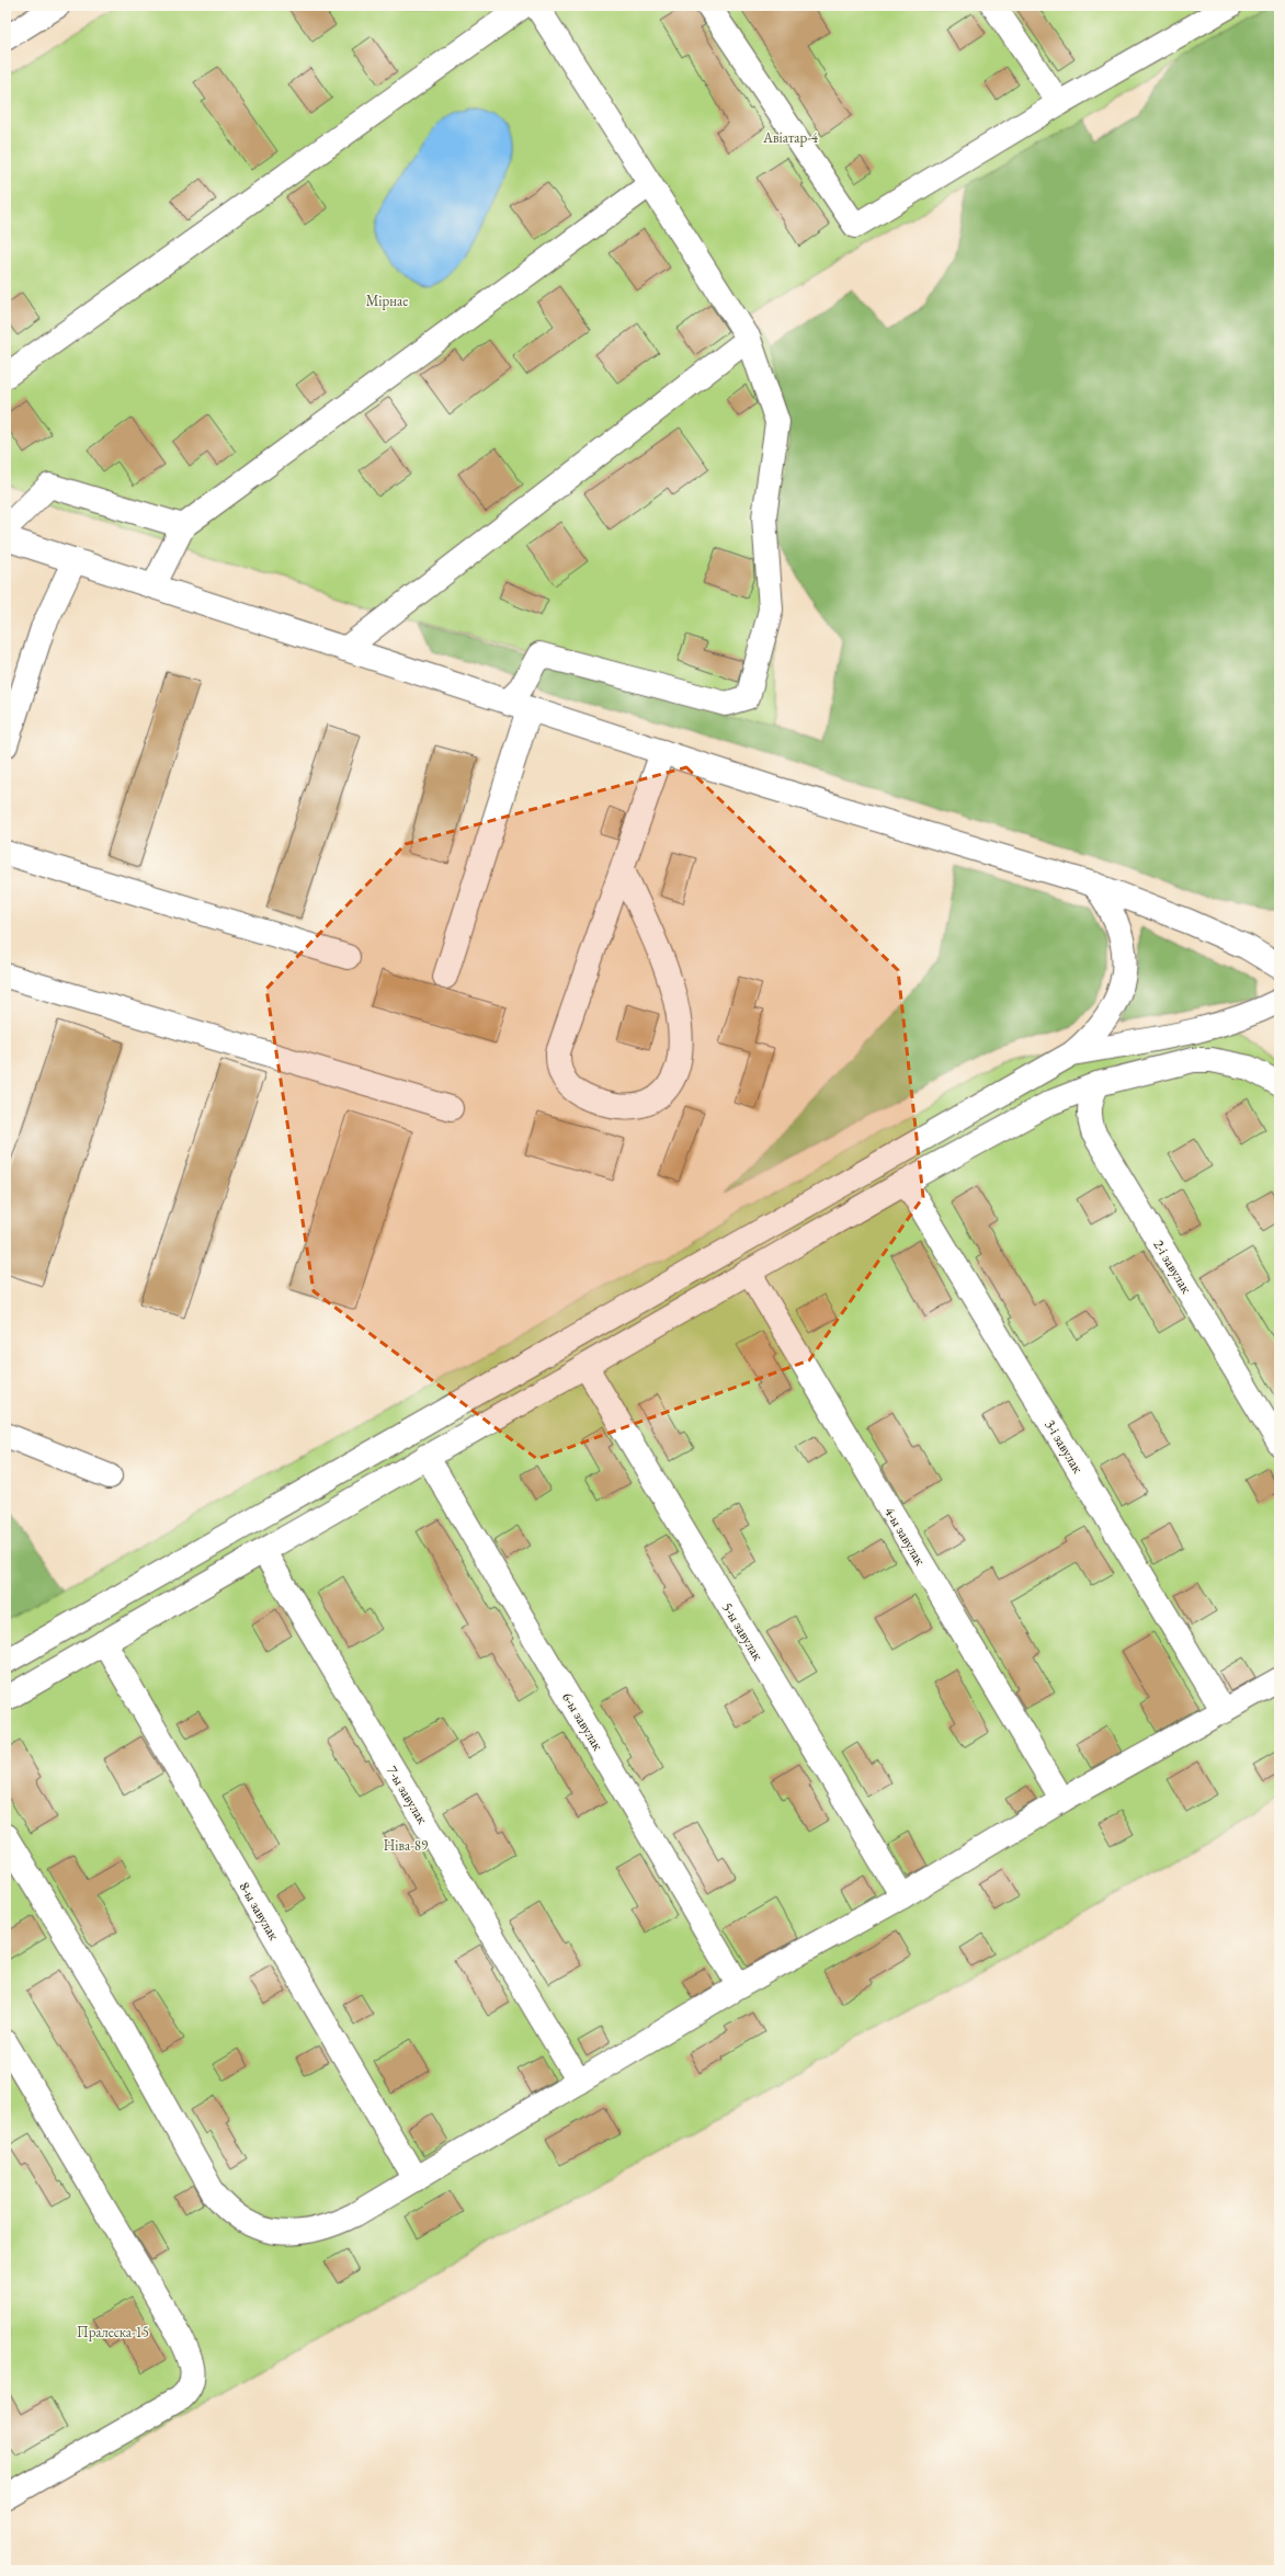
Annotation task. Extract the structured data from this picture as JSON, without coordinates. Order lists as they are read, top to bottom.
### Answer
{
  "streets": {
    "street": [
      "2-і завулак",
      "3-і завулак",
      "4-ы завулак",
      "5-ы завулак",
      "6-ы завулак",
      "7-ы завулак",
      "8-ы завулак"
    ]
  },
  "parks": [
    "Авіатар-4",
    "Мірнае",
    "Ніва-89",
    "Пралеска-15"
  ]
}
